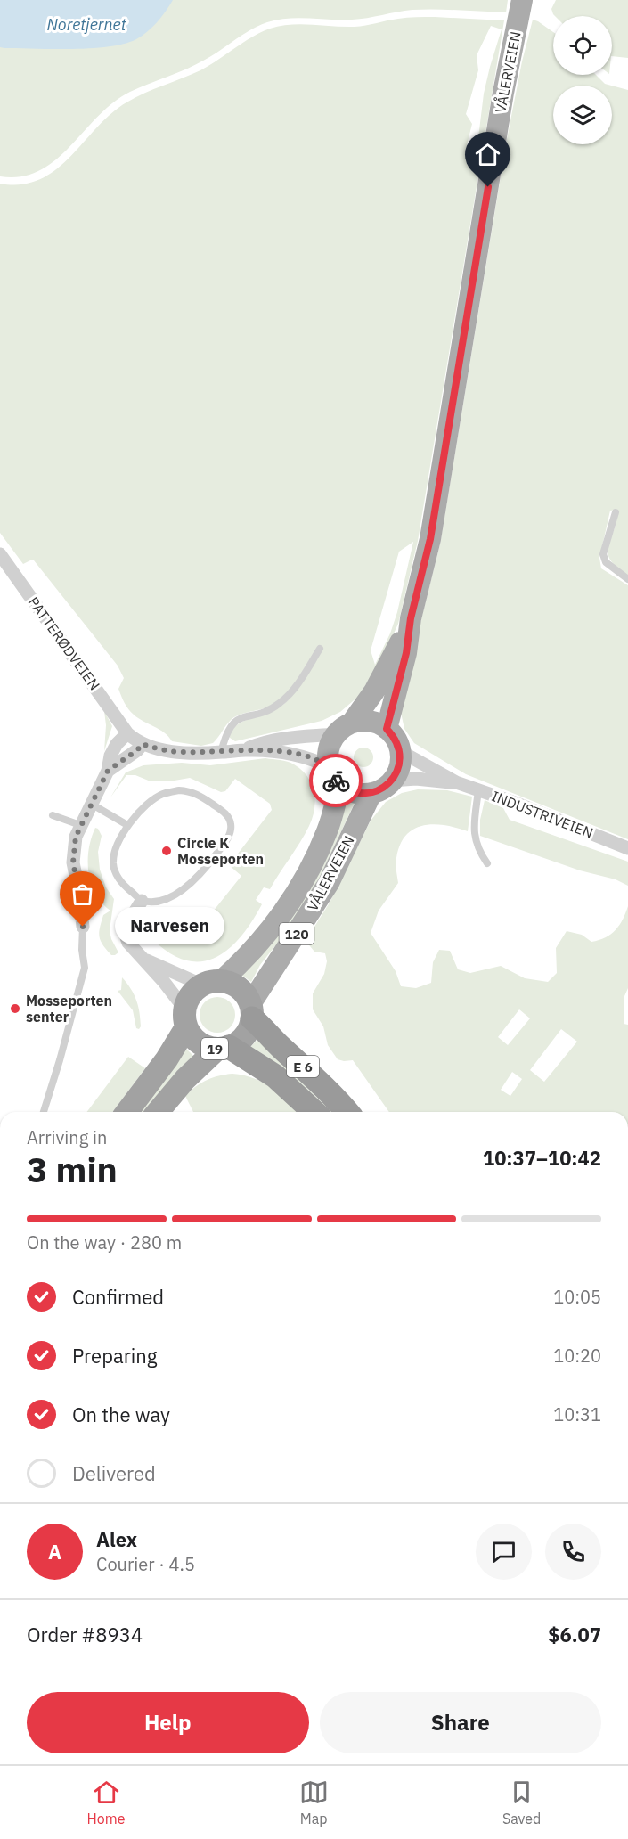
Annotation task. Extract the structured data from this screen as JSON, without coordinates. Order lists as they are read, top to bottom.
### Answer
{
  "streets": {
    "highway": ["19", "E 6"],
    "main road": ["VÅLERVEIEN", "120"],
    "street": ["PATTERØDVEIEN", "INDUSTRIVEIEN"]
  },
  "crossings": [
    ["VÅLERVEIEN", "PATTERØDVEIEN"],
    ["VÅLERVEIEN", "INDUSTRIVEIEN"],
    ["VÅLERVEIEN", "120"],
    ["VÅLERVEIEN", "19"],
    ["VÅLERVEIEN", "E 6"],
    ["PATTERØDVEIEN", "INDUSTRIVEIEN"],
    ["PATTERØDVEIEN", "120"],
    ["INDUSTRIVEIEN", "120"],
    ["19", "E 6"]
  ],
  "water": ["Noretjernet"],
  "places": ["Circle K Mosseporten", "Narvesen", "Mosseporten senter"],
  "page": {
    "bubble": "Narvesen",
    "heading": ["3 min", "Arriving in", "10:37–10:42"],
    "panel": [
      "Alex",
      "Courier · 4.5",
      "Order #8934",
      "$6.07"
    ],
    "bar": "On the way · 280 m",
    "list": [
      ["Confirmed", "10:05"],
      ["Preparing", "10:20"],
      ["On the way", "10:31"],
      "Delivered"
    ],
    "round": "A",
    "buttons": ["Help", "Share"],
    "tabs": ["Home", "Map", "Saved"]
  }
}
